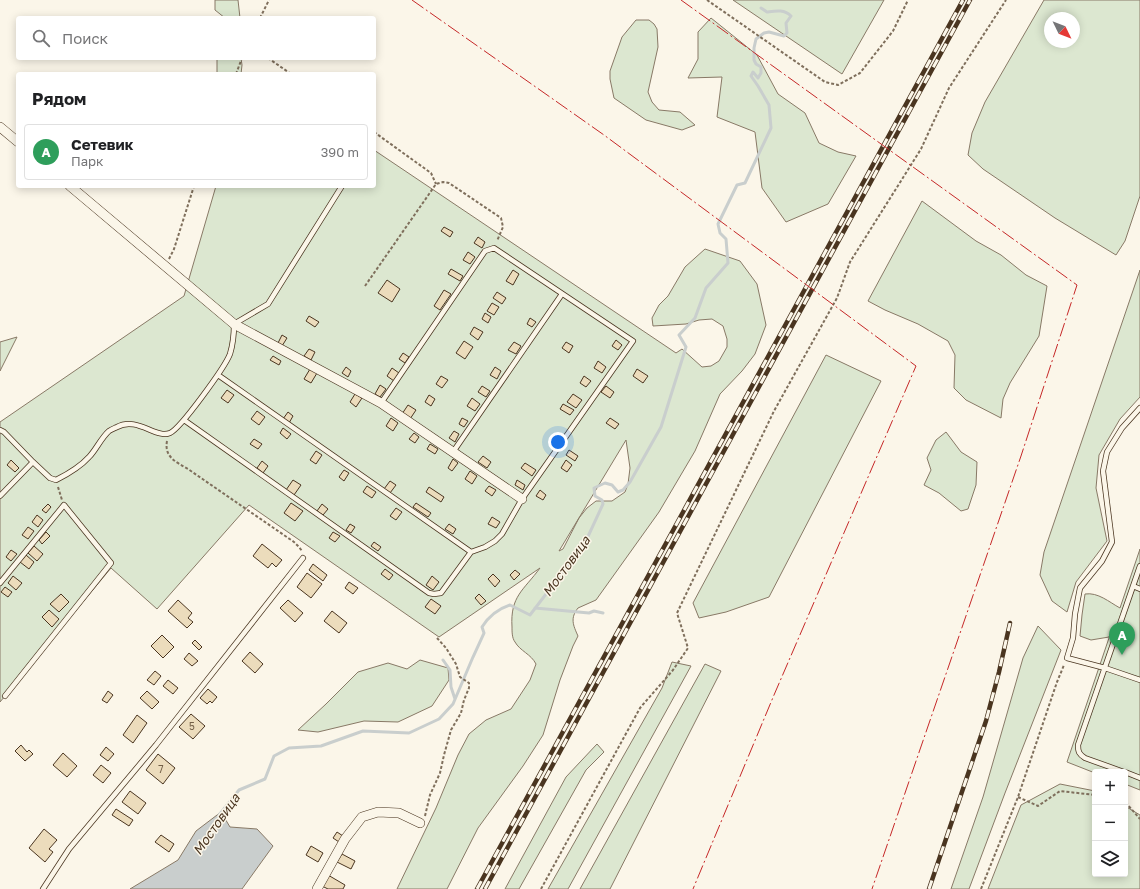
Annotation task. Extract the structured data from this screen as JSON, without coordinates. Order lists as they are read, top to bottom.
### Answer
{
  "water": ["Мостовица"],
  "house_numbers": ["5", "7"],
  "north": "bottom right",
  "page": {
    "search": "Поиск",
    "heading": "Рядом",
    "list": [
      {
        "mark": "A",
        "name": "Сетевик",
        "note": "Парк",
        "value": "390 m"
      }
    ],
    "pins": "A",
    "map_buttons": ["+", "−"]
  }
}
